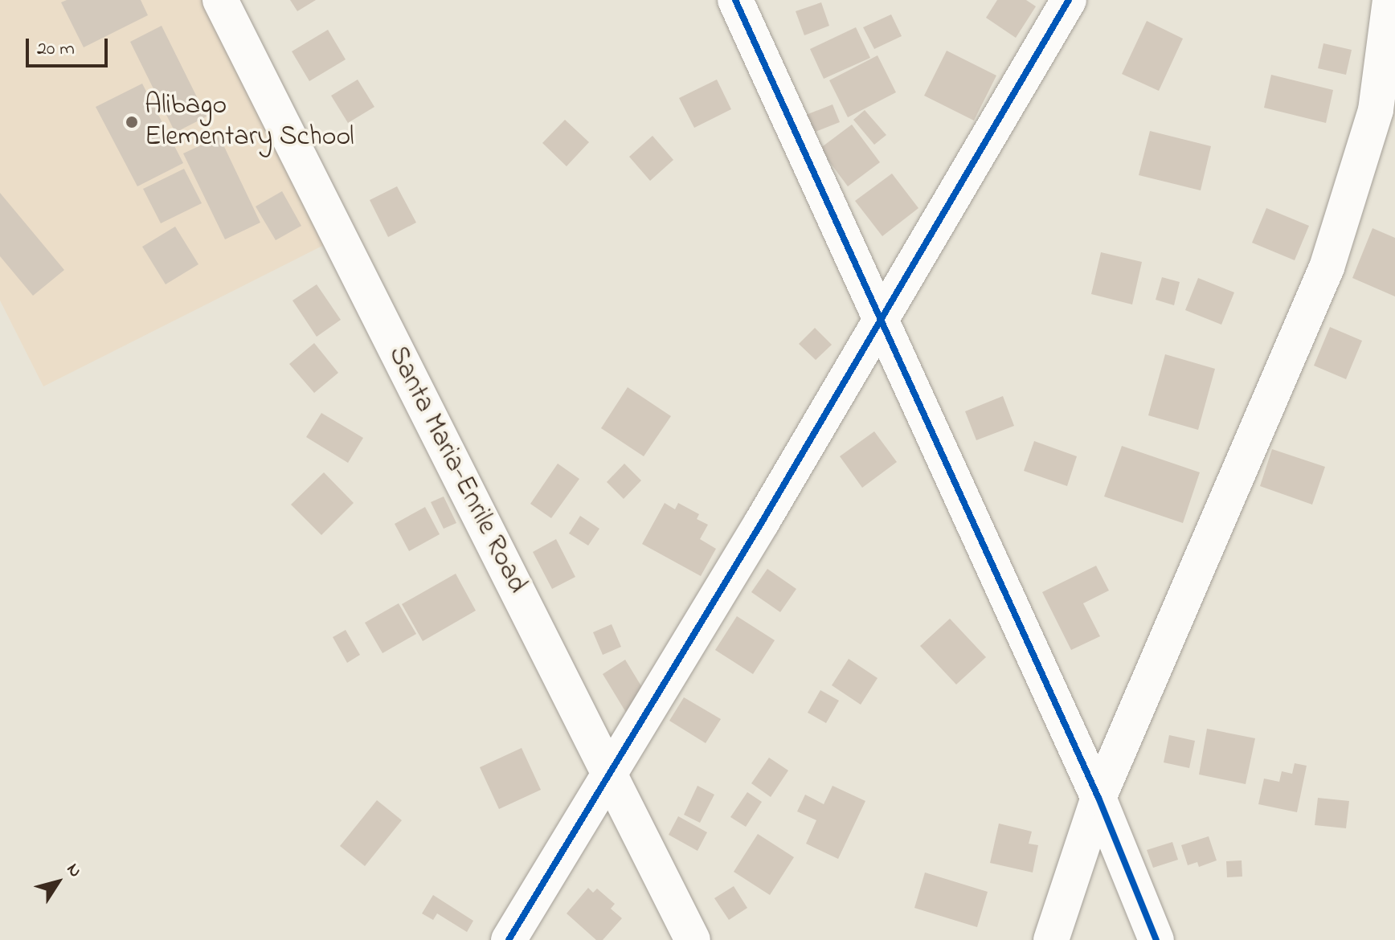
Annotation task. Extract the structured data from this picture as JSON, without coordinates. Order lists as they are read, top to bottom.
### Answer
{
  "streets": {
    "street": ["Santa Maria-Enrile Road"]
  },
  "places": ["Alibago Elementary School"],
  "scale_bar": "20 m",
  "north": "top right"
}
